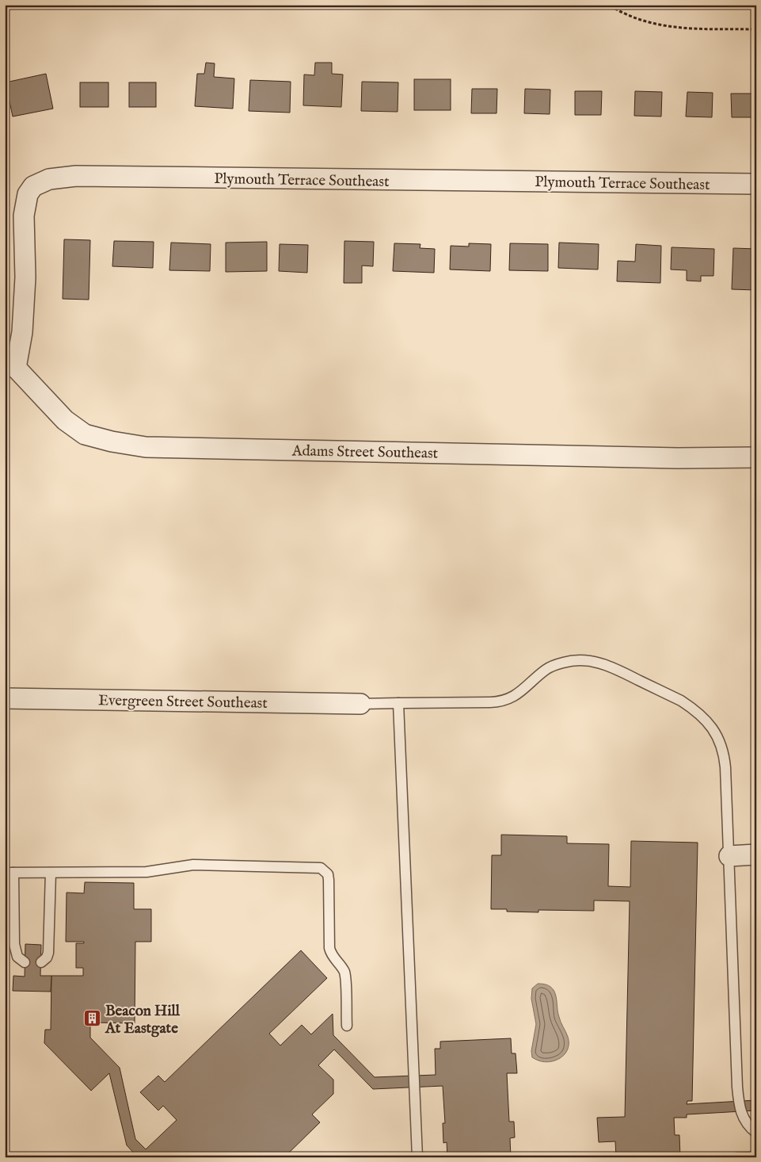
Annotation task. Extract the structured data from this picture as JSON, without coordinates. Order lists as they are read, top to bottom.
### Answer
{
  "streets": {
    "street": ["Plymouth Terrace Southeast", "Adams Street Southeast", "Evergreen Street Southeast"]
  },
  "crossings": [
    ["Plymouth Terrace Southeast", "Adams Street Southeast"]
  ],
  "places": {
    "building": ["Beacon Hill At Eastgate"]
  }
}
